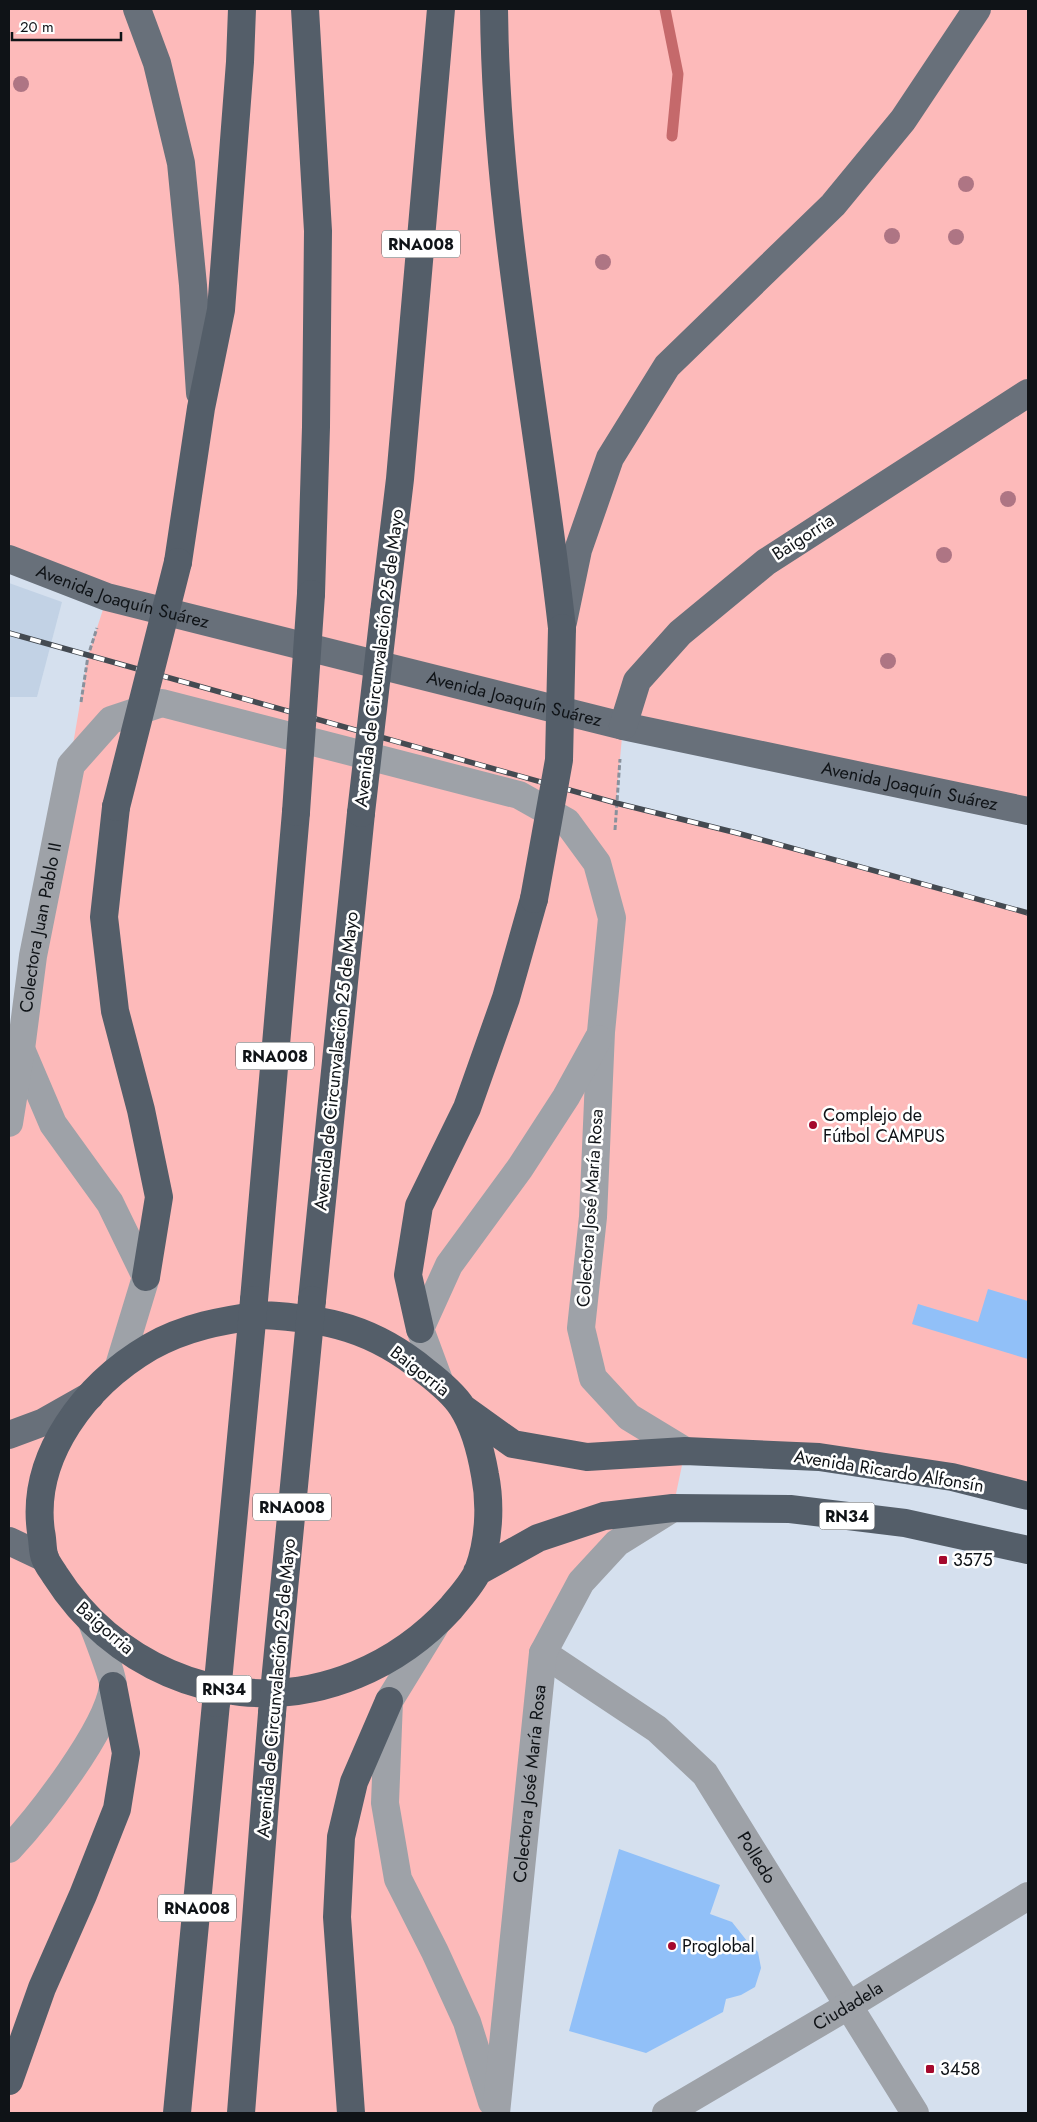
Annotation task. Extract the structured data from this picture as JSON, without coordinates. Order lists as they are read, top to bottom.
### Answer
{
  "streets": {
    "highway": [
      "RNA008",
      "Baigorria",
      "Avenida de Circunvalación 25 de Mayo",
      "Avenida Ricardo Alfonsín",
      "RN34"
    ],
    "main road": ["Avenida Joaquín Suárez"],
    "street": [
      "Colectora Juan Pablo II",
      "Colectora José María Rosa",
      "Polledo",
      "Ciudadela"
    ]
  },
  "crossings": [
    ["Baigorria", "Avenida Joaquín Suárez"],
    ["Baigorria", "Avenida Ricardo Alfonsín"],
    ["Baigorria", "RN34"],
    ["Colectora Juan Pablo II", "Colectora José María Rosa"],
    ["Colectora José María Rosa", "Avenida Ricardo Alfonsín"],
    ["Colectora José María Rosa", "RN34"],
    ["Colectora José María Rosa", "Polledo"],
    ["Polledo", "Ciudadela"]
  ],
  "places": {
    "other": ["Complejo de Fútbol CAMPUS", "Proglobal"],
    "transit": ["3575", "3458"]
  },
  "scale_bar": "20 m"
}
